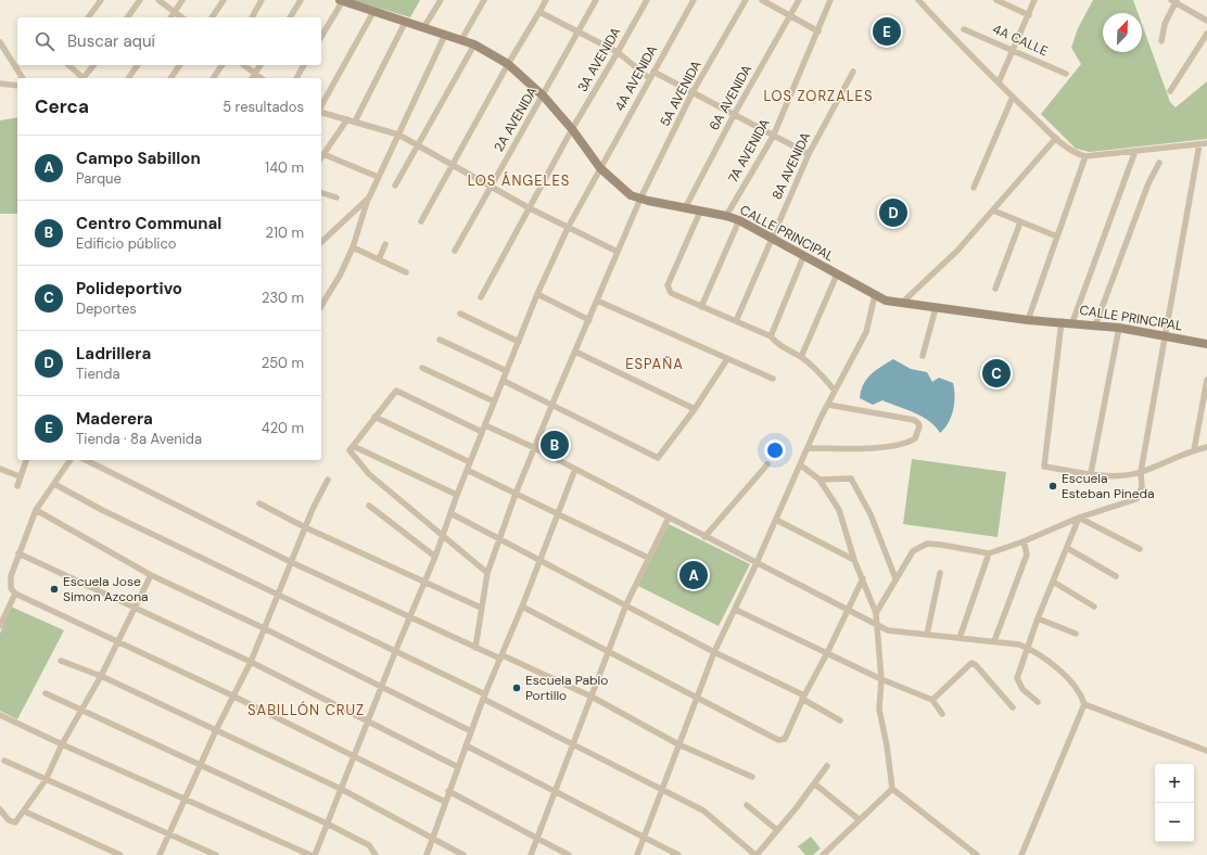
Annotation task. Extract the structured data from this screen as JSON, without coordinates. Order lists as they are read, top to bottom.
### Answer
{
  "streets": {
    "street": [
      "4A CALLE",
      "3A AVENIDA",
      "4A AVENIDA",
      "5A AVENIDA",
      "6A AVENIDA",
      "2A AVENIDA",
      "7A AVENIDA",
      "8A AVENIDA",
      "CALLE PRINCIPAL"
    ]
  },
  "crossings": [
    ["3A AVENIDA", "CALLE PRINCIPAL"],
    ["4A AVENIDA", "CALLE PRINCIPAL"],
    ["5A AVENIDA", "CALLE PRINCIPAL"],
    ["6A AVENIDA", "CALLE PRINCIPAL"],
    ["2A AVENIDA", "CALLE PRINCIPAL"],
    ["7A AVENIDA", "CALLE PRINCIPAL"],
    ["8A AVENIDA", "CALLE PRINCIPAL"]
  ],
  "districts": [
    "LOS ZORZALES",
    "LOS ÁNGELES",
    "ESPAÑA",
    "SABILLÓN CRUZ"
  ],
  "places": ["Escuela Esteban Pineda", "Escuela Jose Simon Azcona", "Escuela Pablo Portillo"],
  "north": "top right",
  "page": {
    "pins": [
      "E",
      "D",
      "C",
      "B",
      "A"
    ],
    "search": "Buscar aquí",
    "heading": ["Cerca", "5 resultados"],
    "list": [
      {
        "mark": "A",
        "name": "Campo Sabillon",
        "note": "Parque",
        "value": "140 m"
      },
      {
        "mark": "B",
        "name": "Centro Communal",
        "note": "Edificio público",
        "value": "210 m"
      },
      {
        "mark": "C",
        "name": "Polideportivo",
        "note": "Deportes",
        "value": "230 m"
      },
      {
        "mark": "D",
        "name": "Ladrillera",
        "note": "Tienda",
        "value": "250 m"
      },
      {
        "mark": "E",
        "name": "Maderera",
        "note": "Tienda · 8a Avenida",
        "value": "420 m"
      }
    ],
    "map_buttons": ["+", "−"]
  }
}
